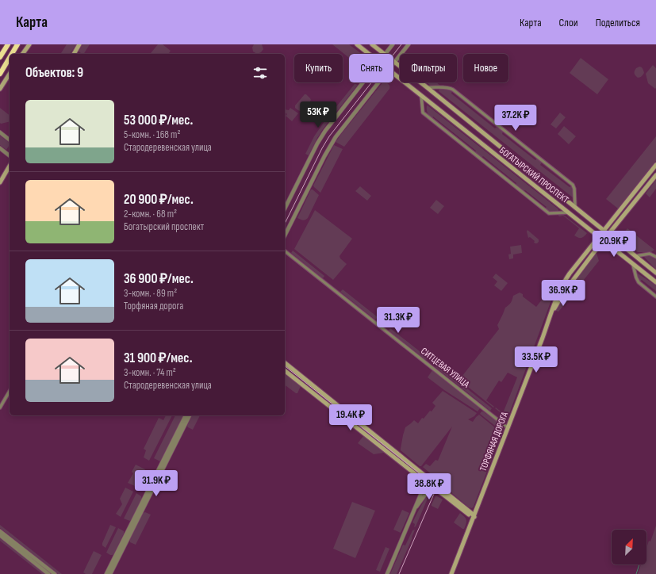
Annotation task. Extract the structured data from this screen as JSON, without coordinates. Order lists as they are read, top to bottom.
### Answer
{
  "streets": {
    "main road": ["БОГАТЫРСКИЙ ПРОСПЕКТ", "ТОРФЯНАЯ ДОРОГА"],
    "street": ["СИТЦЕВАЯ УЛИЦА"]
  },
  "crossings": [
    ["БОГАТЫРСКИЙ ПРОСПЕКТ", "ТОРФЯНАЯ ДОРОГА"],
    ["СИТЦЕВАЯ УЛИЦА", "ТОРФЯНАЯ ДОРОГА"]
  ],
  "north": "top right",
  "page": {
    "header": "Карта",
    "nav": ["Карта", "Слои", "Поделиться"],
    "chip": [
      "Купить",
      "Снять",
      "Фильтры",
      "Новое"
    ],
    "heading": "Объектов: 9",
    "list": [
      {
        "name": "53 000 ₽/мес.",
        "note": "5-комн. · 168 m² · Стародеревенская улица"
      },
      {
        "name": "20 900 ₽/мес.",
        "note": "2-комн. · 68 m² · Богатырский проспект"
      },
      {
        "name": "36 900 ₽/мес.",
        "note": "3-комн. · 89 m² · Торфяная дорога"
      },
      {
        "name": "31 900 ₽/мес.",
        "note": "3-комн. · 74 m² · Стародеревенская улица"
      }
    ],
    "price": [
      "53K ₽",
      "37.2K ₽",
      "20.9K ₽",
      "36.9K ₽",
      "31.3K ₽",
      "33.5K ₽",
      "19.4K ₽",
      "31.9K ₽",
      "38.8K ₽"
    ]
  }
}
